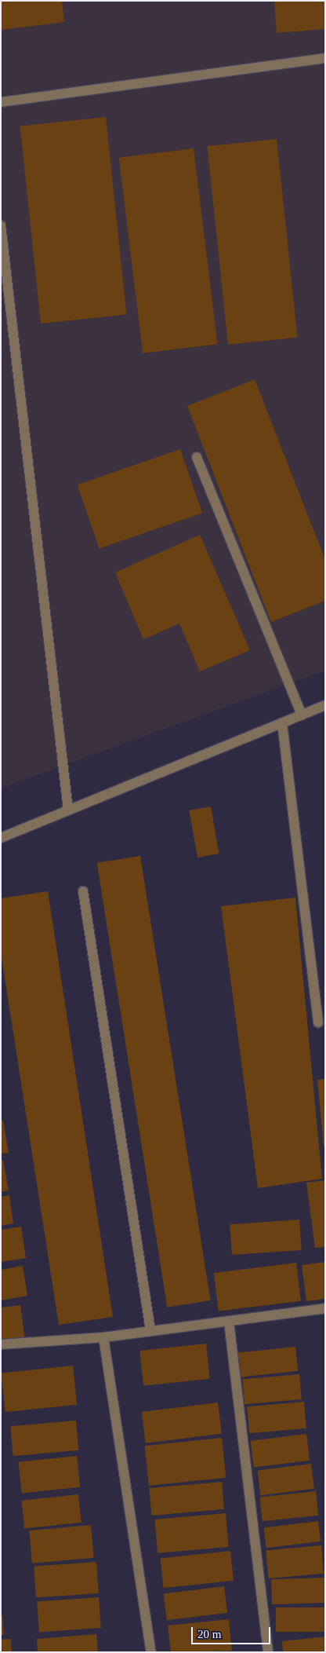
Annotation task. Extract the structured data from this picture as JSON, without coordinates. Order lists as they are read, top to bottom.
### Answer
{
  "scale_bar": "20 m"
}
